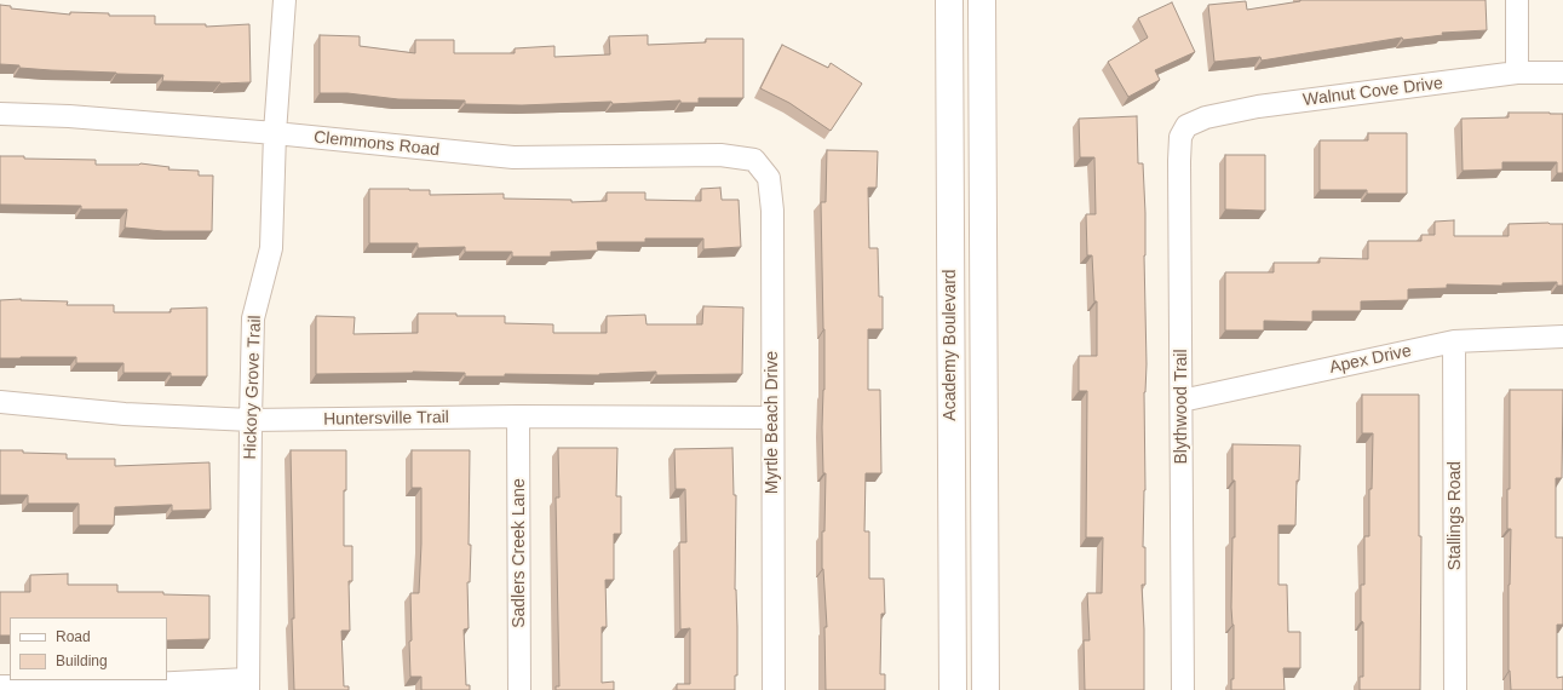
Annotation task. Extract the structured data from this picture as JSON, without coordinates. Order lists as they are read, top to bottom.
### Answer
{
  "streets": {
    "main road": ["Academy Boulevard"],
    "street": [
      "Walnut Cove Drive",
      "Clemmons Road",
      "Apex Drive",
      "Hickory Grove Trail",
      "Blythwood Trail",
      "Huntersville Trail",
      "Myrtle Beach Drive",
      "Stallings Road",
      "Sadlers Creek Lane"
    ]
  },
  "crossings": [
    ["Walnut Cove Drive", "Blythwood Trail"],
    ["Clemmons Road", "Hickory Grove Trail"],
    ["Clemmons Road", "Myrtle Beach Drive"],
    ["Apex Drive", "Blythwood Trail"],
    ["Apex Drive", "Stallings Road"],
    ["Hickory Grove Trail", "Huntersville Trail"],
    ["Huntersville Trail", "Myrtle Beach Drive"],
    ["Huntersville Trail", "Sadlers Creek Lane"]
  ],
  "legend": ["Road", "Building"]
}
